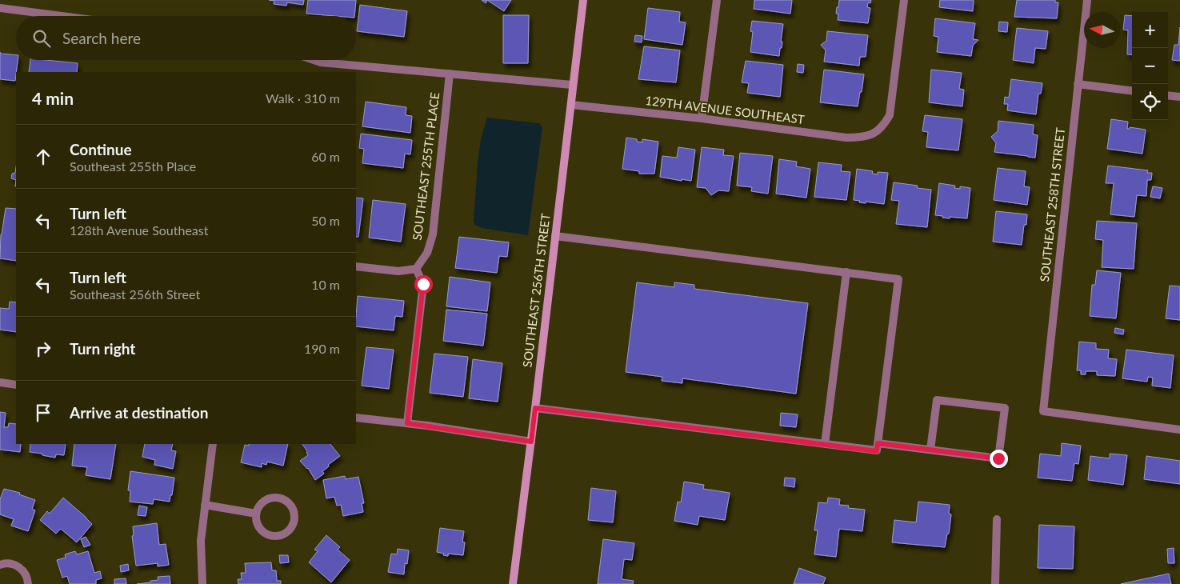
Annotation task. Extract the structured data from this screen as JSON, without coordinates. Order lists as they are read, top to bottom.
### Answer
{
  "streets": {
    "main road": ["SOUTHEAST 256TH STREET"],
    "street": ["129TH AVENUE SOUTHEAST", "SOUTHEAST 255TH PLACE", "SOUTHEAST 258TH STREET"]
  },
  "crossings": [
    ["129TH AVENUE SOUTHEAST", "SOUTHEAST 256TH STREET"]
  ],
  "north": "left",
  "page": {
    "map_buttons": ["+", "−"],
    "search": "Search here",
    "heading": ["4 min", "Walk · 310 m"],
    "list": [
      ["Continue", "Southeast 255th Place", "60 m"],
      ["Turn left", "128th Avenue Southeast", "50 m"],
      ["Turn left", "Southeast 256th Street", "10 m"],
      ["Turn right", "190 m"],
      "Arrive at destination"
    ]
  }
}
